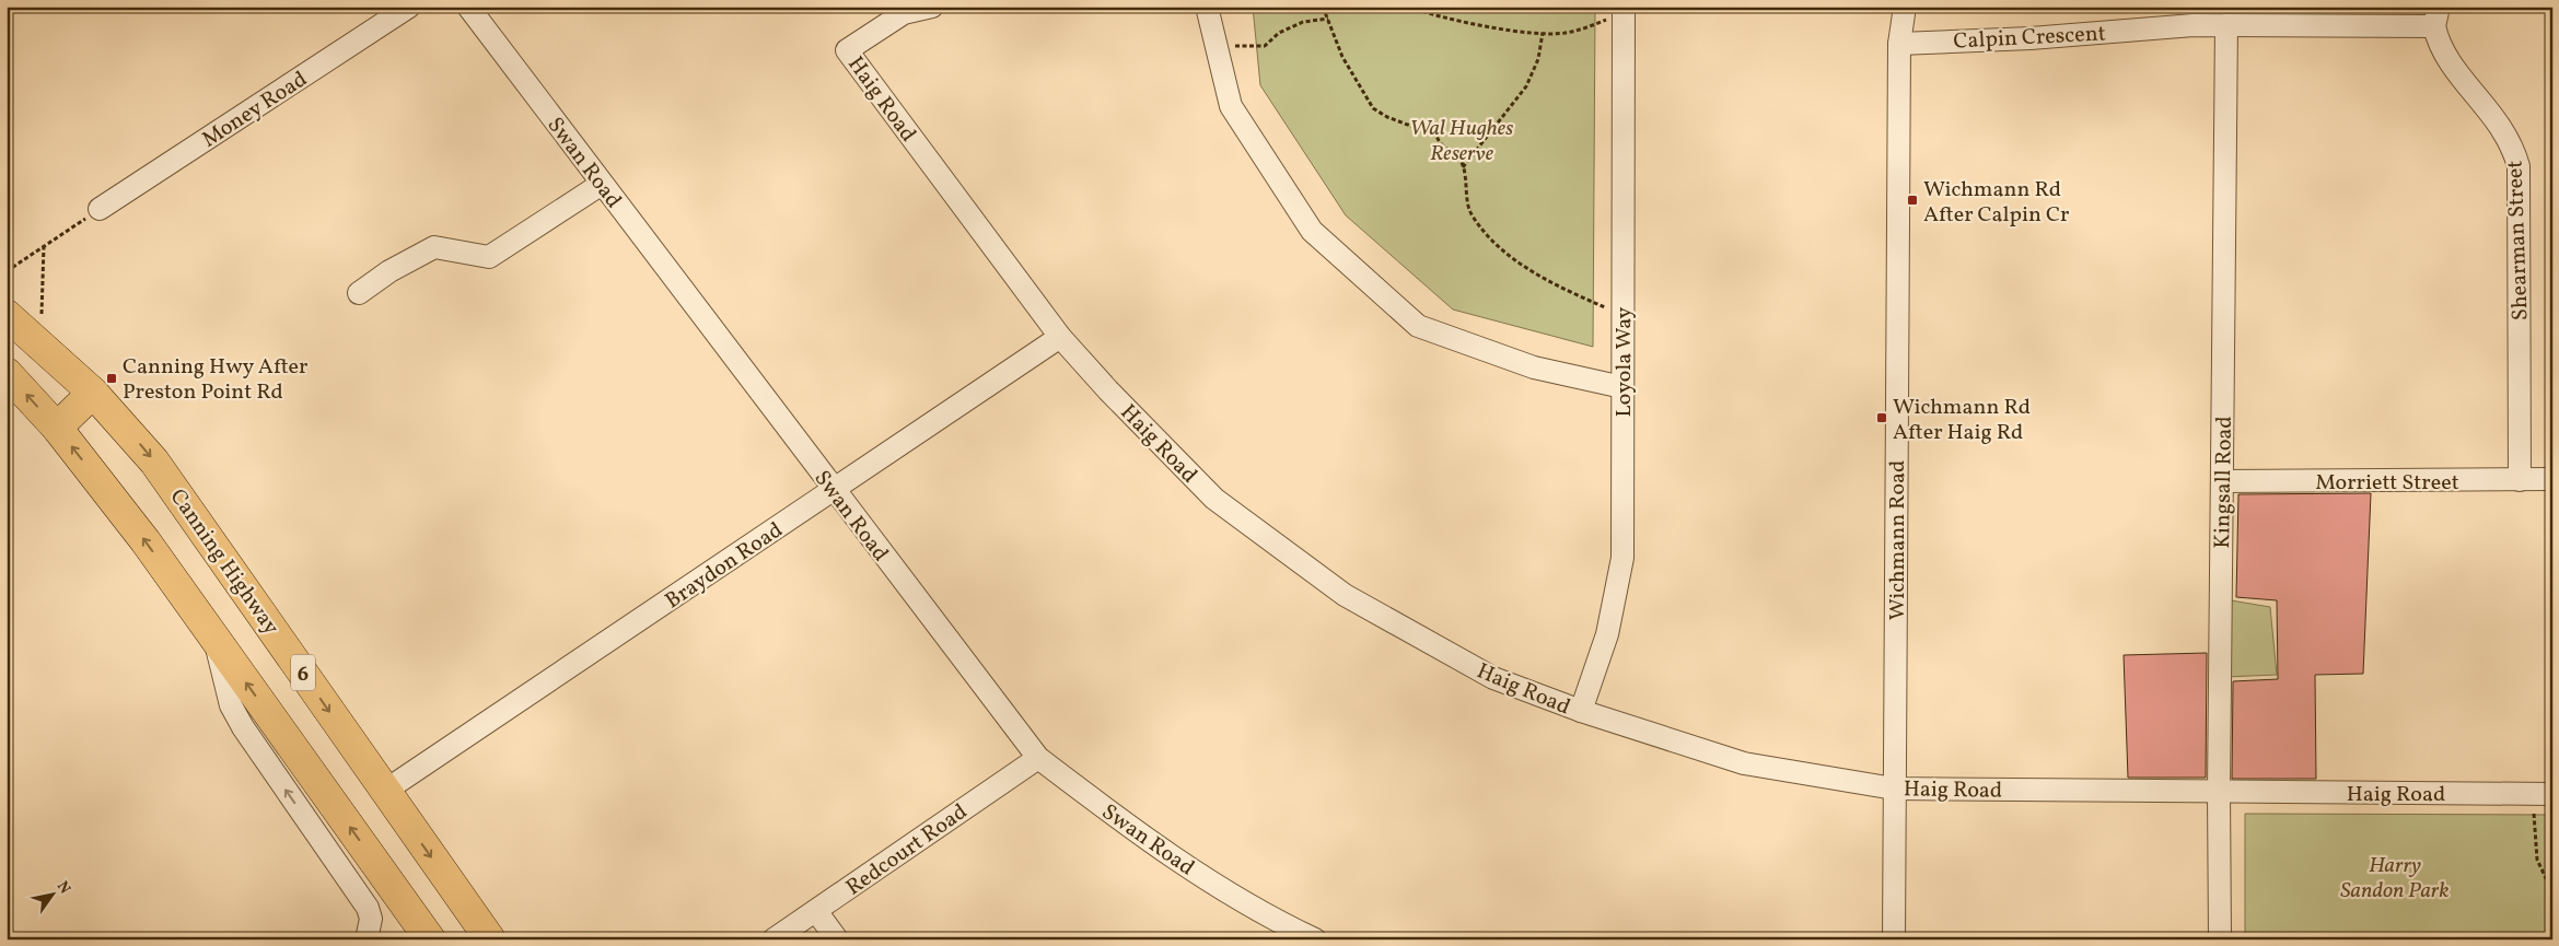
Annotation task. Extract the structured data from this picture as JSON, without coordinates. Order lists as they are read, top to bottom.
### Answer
{
  "streets": {
    "highway": ["Canning Highway", "6"],
    "street": [
      "Calpin Crescent",
      "Haig Road",
      "Money Road",
      "Swan Road",
      "Shearman Street",
      "Loyola Way",
      "Morriett Street",
      "Kingsall Road",
      "Wichmann Road",
      "Braydon Road",
      "Redcourt Road"
    ]
  },
  "crossings": [
    ["Calpin Crescent", "Shearman Street"],
    ["Calpin Crescent", "Kingsall Road"],
    ["Calpin Crescent", "Wichmann Road"],
    ["Haig Road", "Loyola Way"],
    ["Haig Road", "Kingsall Road"],
    ["Haig Road", "Wichmann Road"],
    ["Haig Road", "Braydon Road"],
    ["Swan Road", "Braydon Road"],
    ["Swan Road", "Redcourt Road"],
    ["Shearman Street", "Morriett Street"],
    ["Morriett Street", "Kingsall Road"],
    ["Canning Highway", "Braydon Road"]
  ],
  "parks": ["Wal Hughes Reserve", "Harry Sandon Park"],
  "places": {
    "transit": ["Wichmann Rd After Calpin Cr", "Canning Hwy After Preston Point Rd", "Wichmann Rd After Haig Rd"]
  },
  "north": "top right"
}
